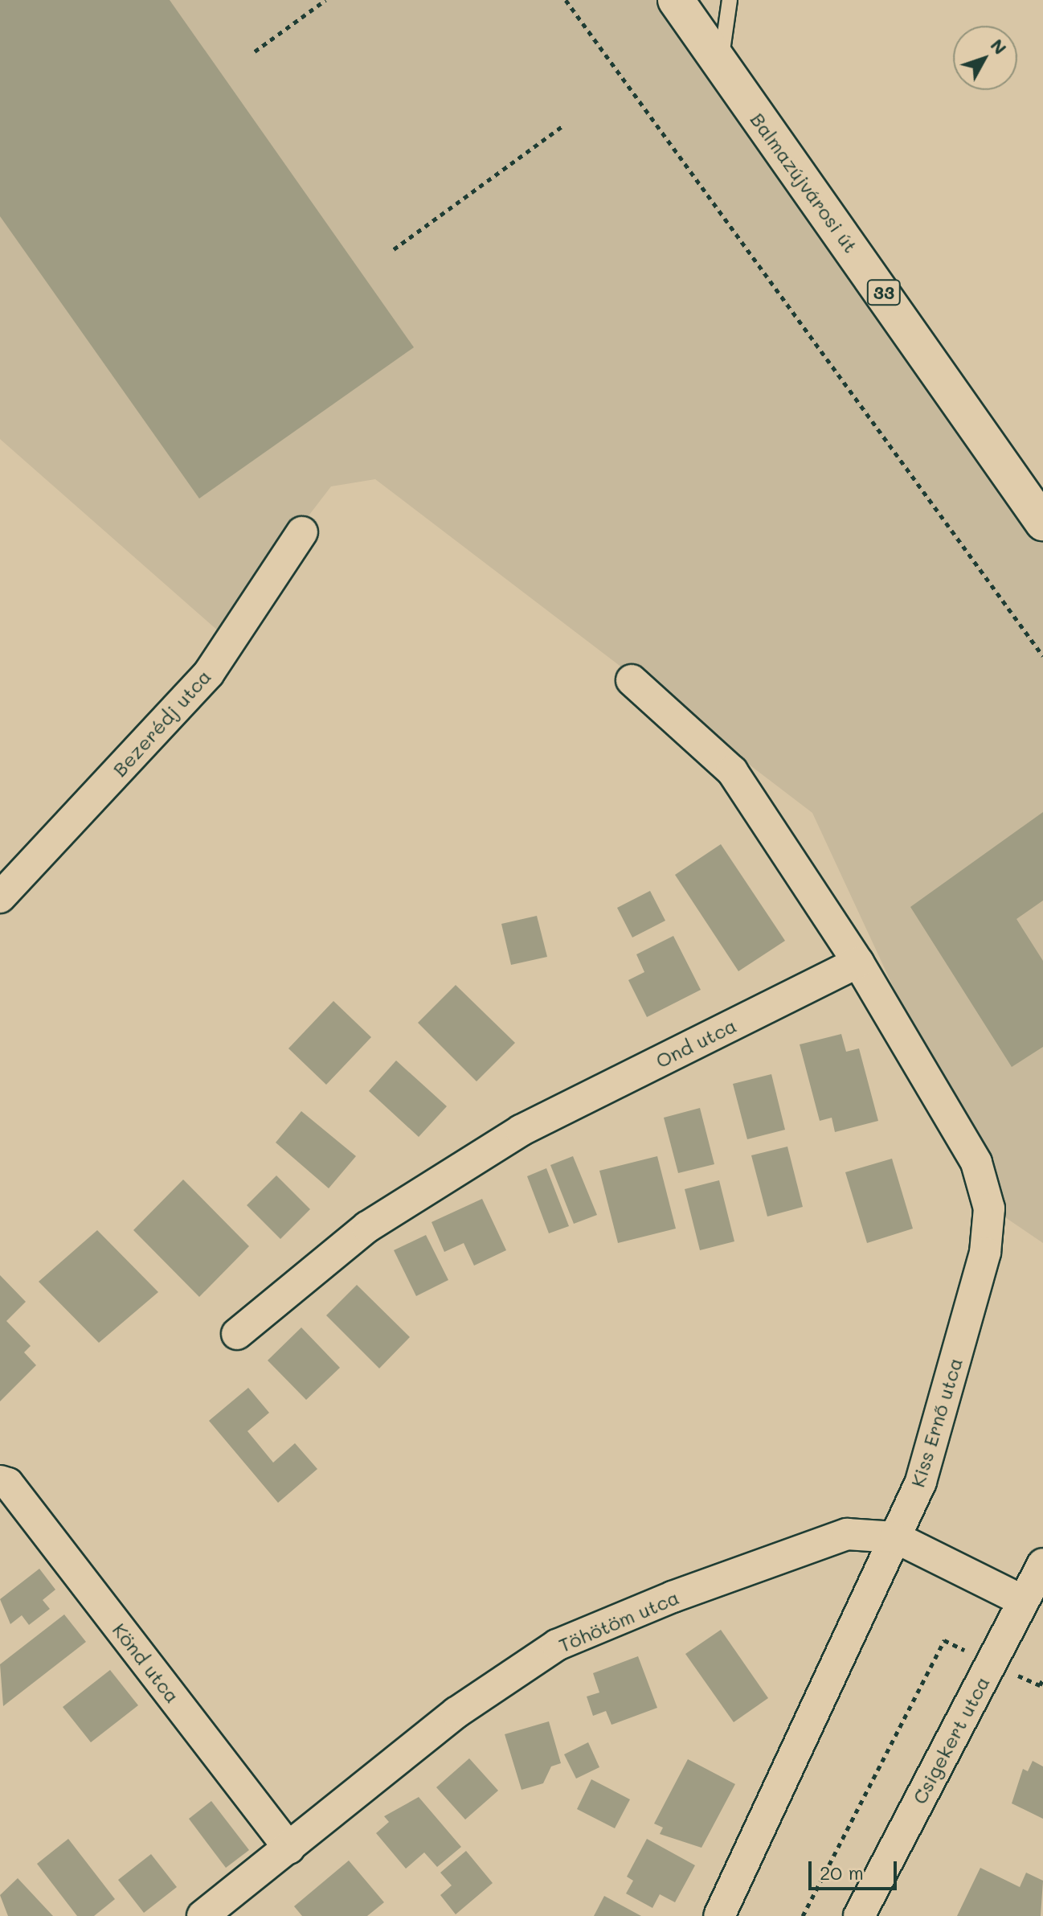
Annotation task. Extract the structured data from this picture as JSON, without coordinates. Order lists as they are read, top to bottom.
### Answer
{
  "streets": {
    "main road": ["Balmazújvárosi út", "33"],
    "street": [
      "Bezerédj utca",
      "Ond utca",
      "Kiss Ernő utca",
      "Töhötöm utca",
      "Könd utca",
      "Csigekert utca"
    ]
  },
  "crossings": [
    ["Ond utca", "Kiss Ernő utca"],
    ["Kiss Ernő utca", "Töhötöm utca"],
    ["Töhötöm utca", "Könd utca"],
    ["Töhötöm utca", "Csigekert utca"]
  ],
  "scale_bar": "20 m",
  "north": "top right"
}
